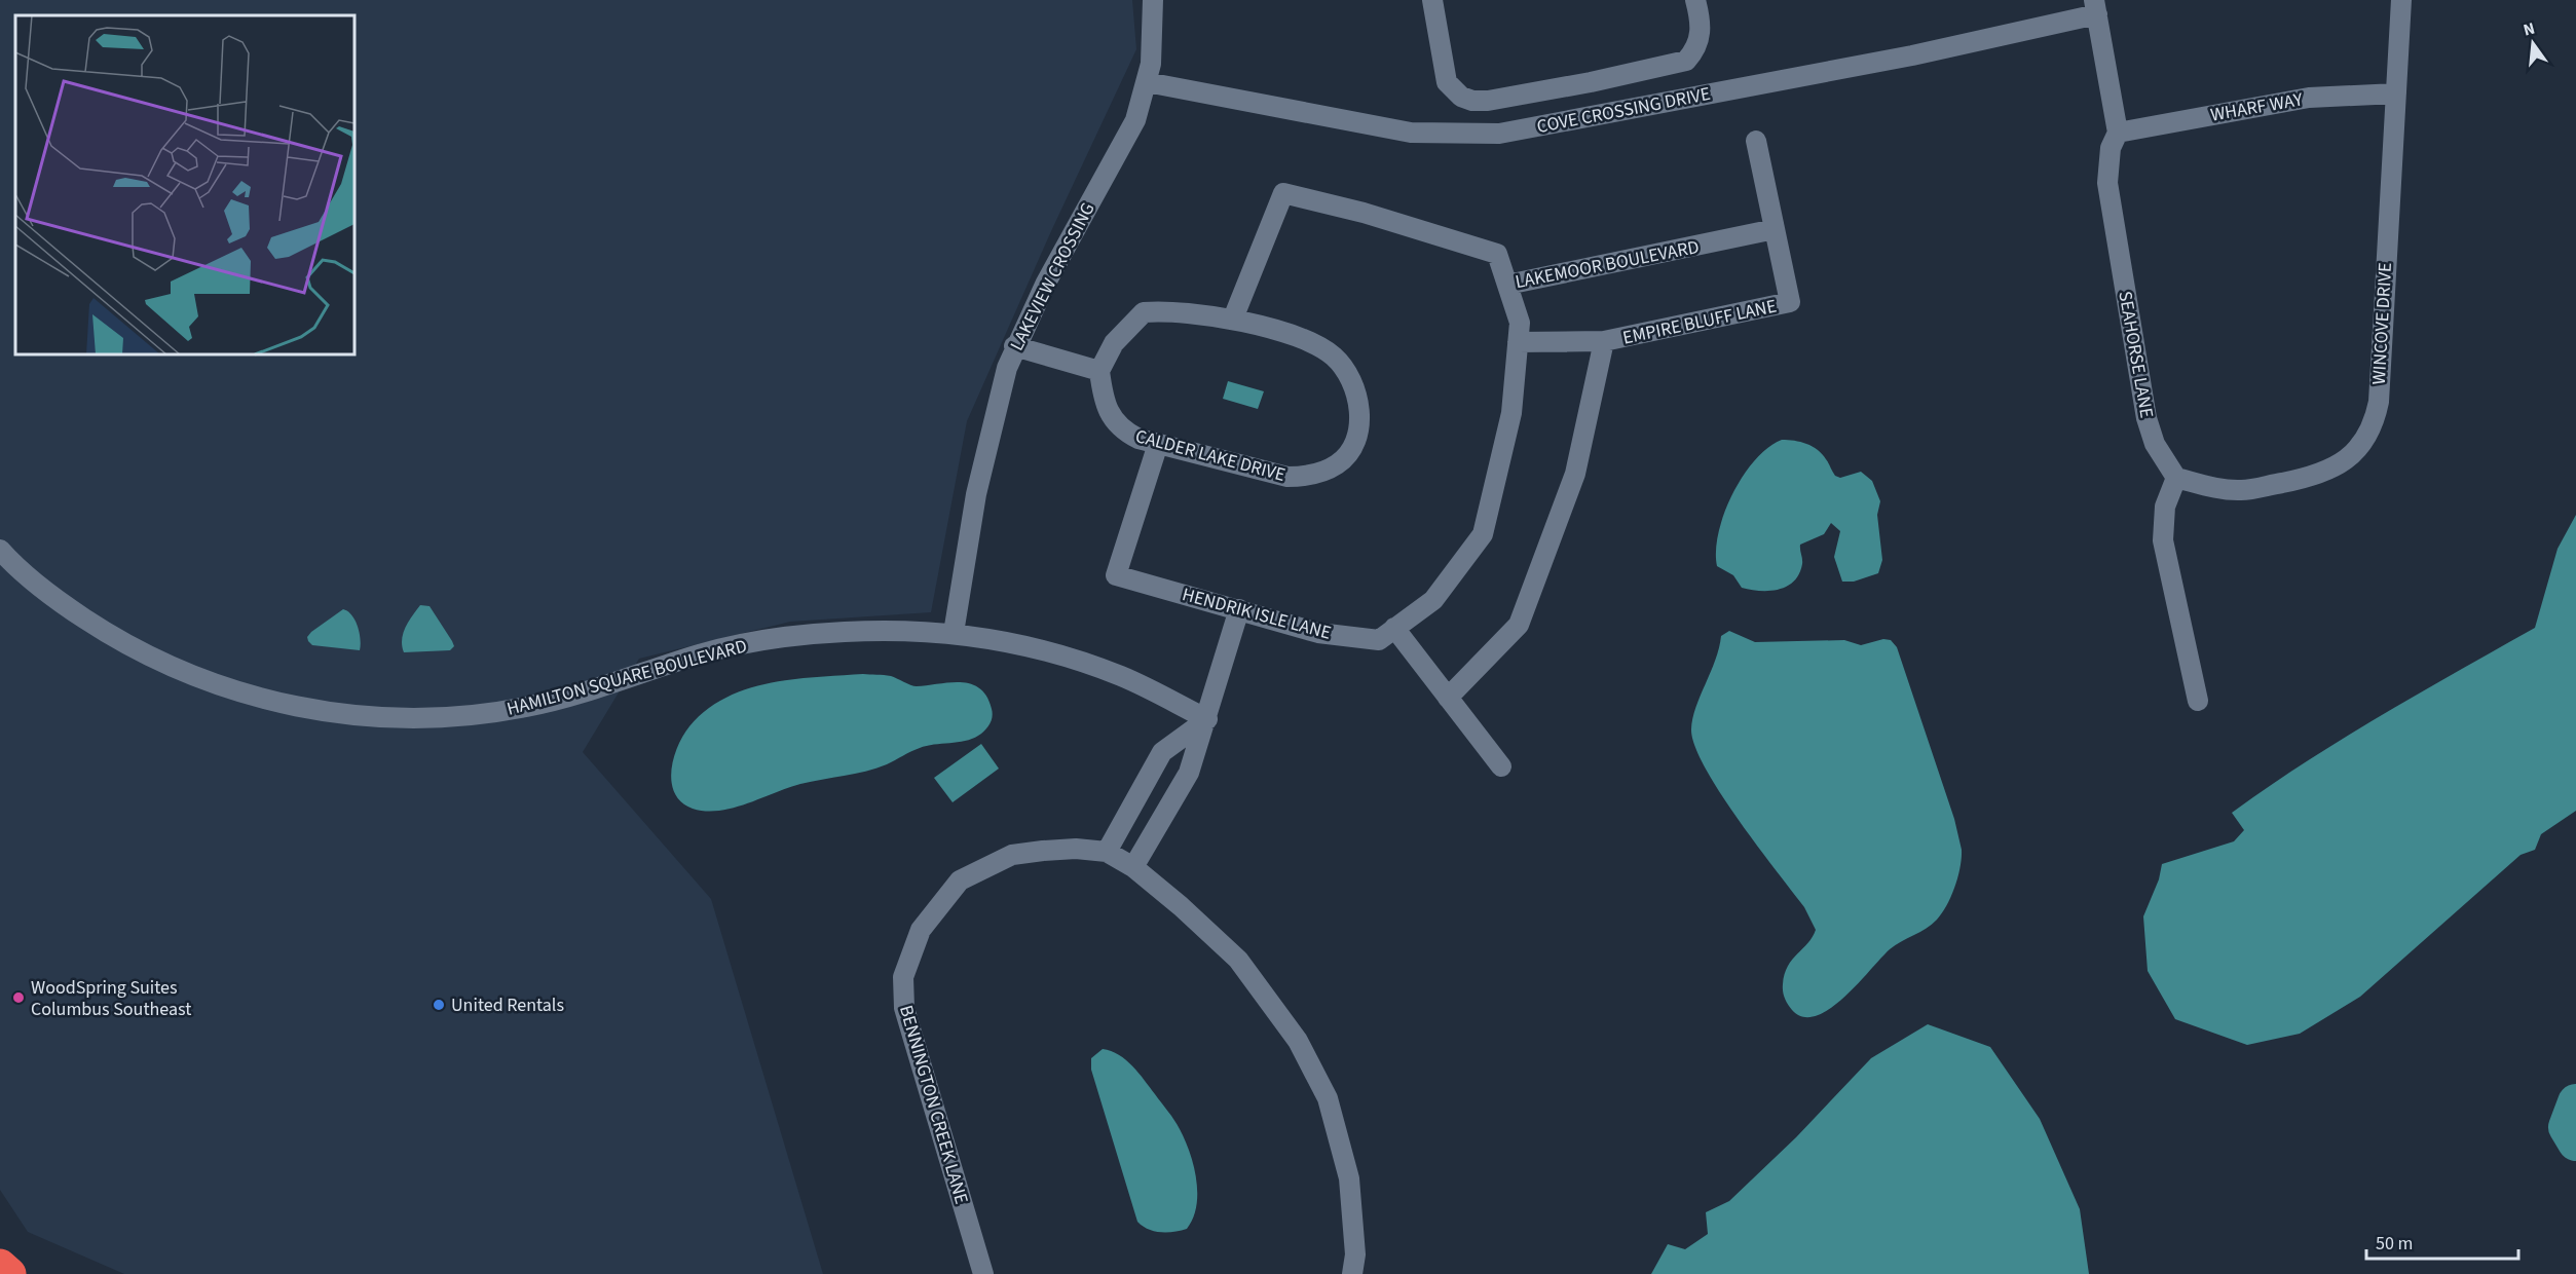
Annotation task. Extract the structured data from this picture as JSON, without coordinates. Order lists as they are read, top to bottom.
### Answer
{
  "streets": {
    "street": [
      "WHARF WAY",
      "COVE CROSSING DRIVE",
      "LAKEMOOR BOULEVARD",
      "LAKEVIEW CROSSING",
      "EMPIRE BLUFF LANE",
      "WINCOVE DRIVE",
      "SEAHORSE LANE",
      "CALDER LAKE DRIVE",
      "HENDRIK ISLE LANE",
      "HAMILTON SQUARE BOULEVARD",
      "BENNINGTON CREEK LANE"
    ]
  },
  "crossings": [
    ["WHARF WAY", "WINCOVE DRIVE"],
    ["WHARF WAY", "SEAHORSE LANE"],
    ["COVE CROSSING DRIVE", "LAKEVIEW CROSSING"],
    ["COVE CROSSING DRIVE", "SEAHORSE LANE"],
    ["LAKEMOOR BOULEVARD", "EMPIRE BLUFF LANE"],
    ["LAKEMOOR BOULEVARD", "CALDER LAKE DRIVE"],
    ["LAKEMOOR BOULEVARD", "HENDRIK ISLE LANE"],
    ["LAKEVIEW CROSSING", "HAMILTON SQUARE BOULEVARD"],
    ["EMPIRE BLUFF LANE", "HENDRIK ISLE LANE"],
    ["WINCOVE DRIVE", "SEAHORSE LANE"],
    ["CALDER LAKE DRIVE", "HENDRIK ISLE LANE"]
  ],
  "places": ["WoodSpring Suites Columbus Southeast", "United Rentals"],
  "scale_bar": "50 m",
  "north": "top"
}
